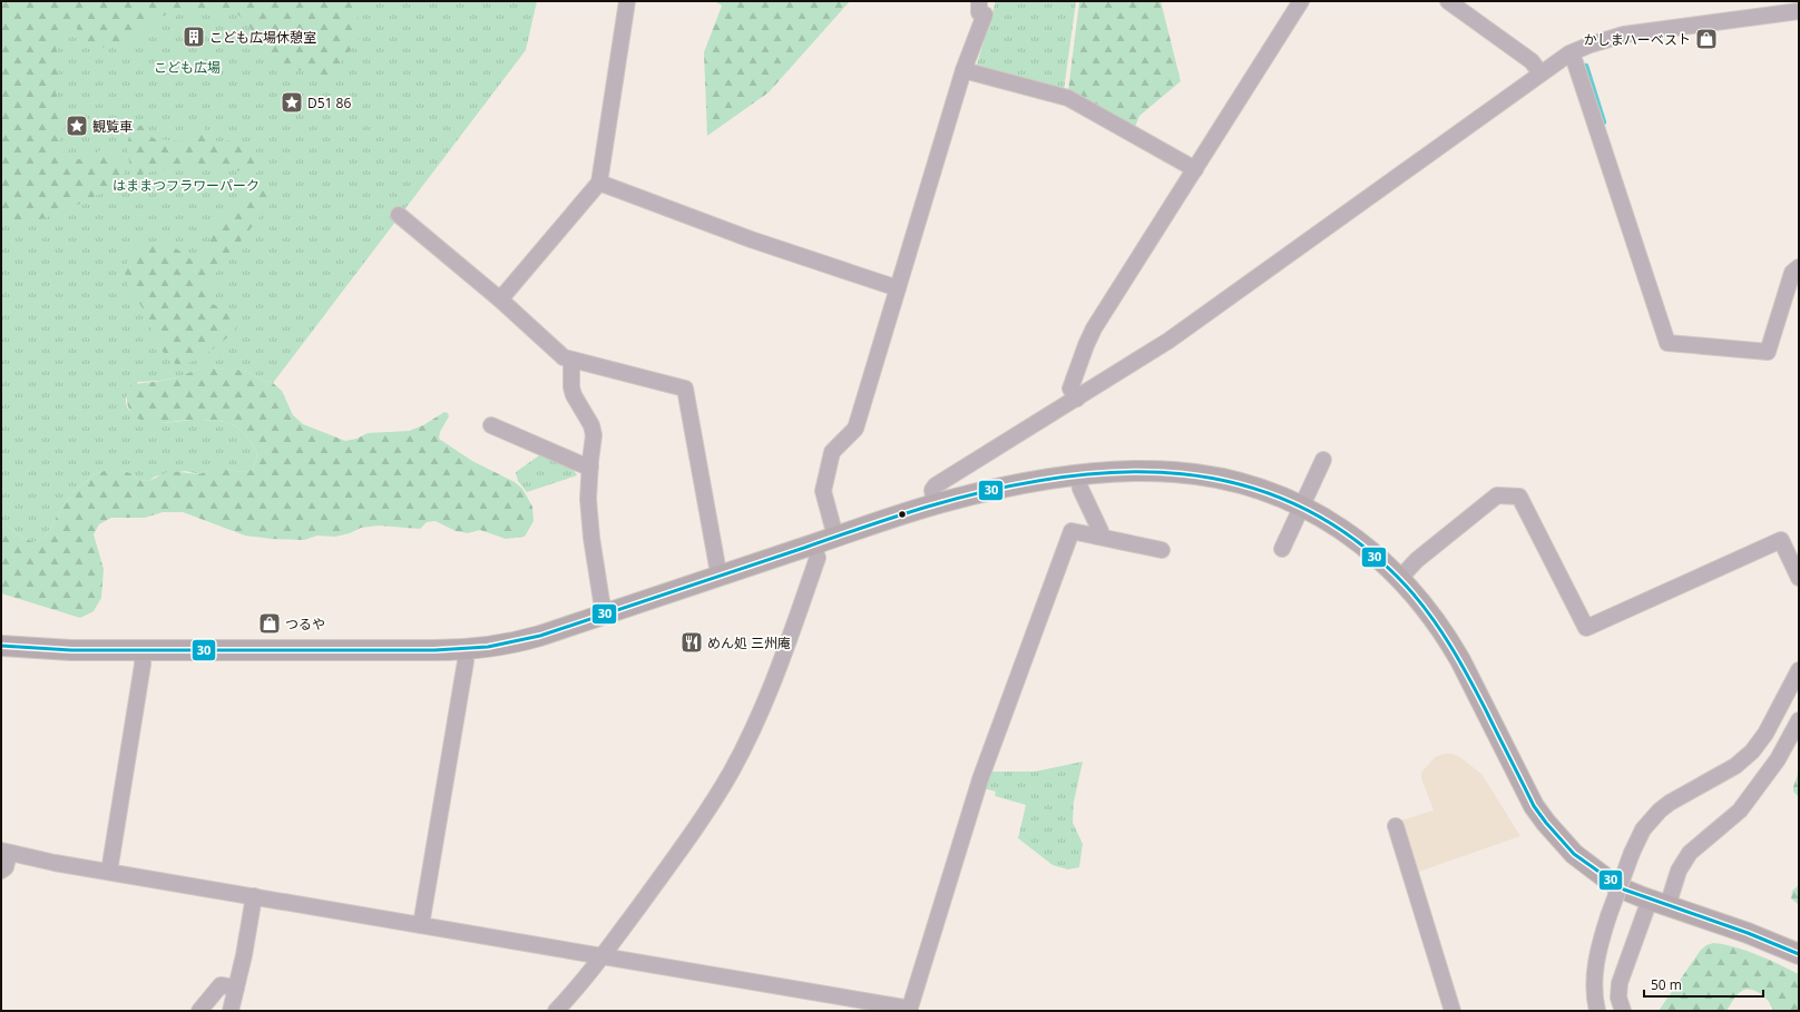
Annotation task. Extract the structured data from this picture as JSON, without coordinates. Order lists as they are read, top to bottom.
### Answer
{
  "parks": ["こども広場", "はままつフラワーパーク"],
  "places": {
    "building": ["こども広場休憩室"],
    "shop": ["かしまハーベスト", "つるや"],
    "place": ["D51 86", "観覧車"],
    "restaurant": ["めん処 三州庵"]
  },
  "lines": ["transit line 30"],
  "scale_bar": "50 m"
}
